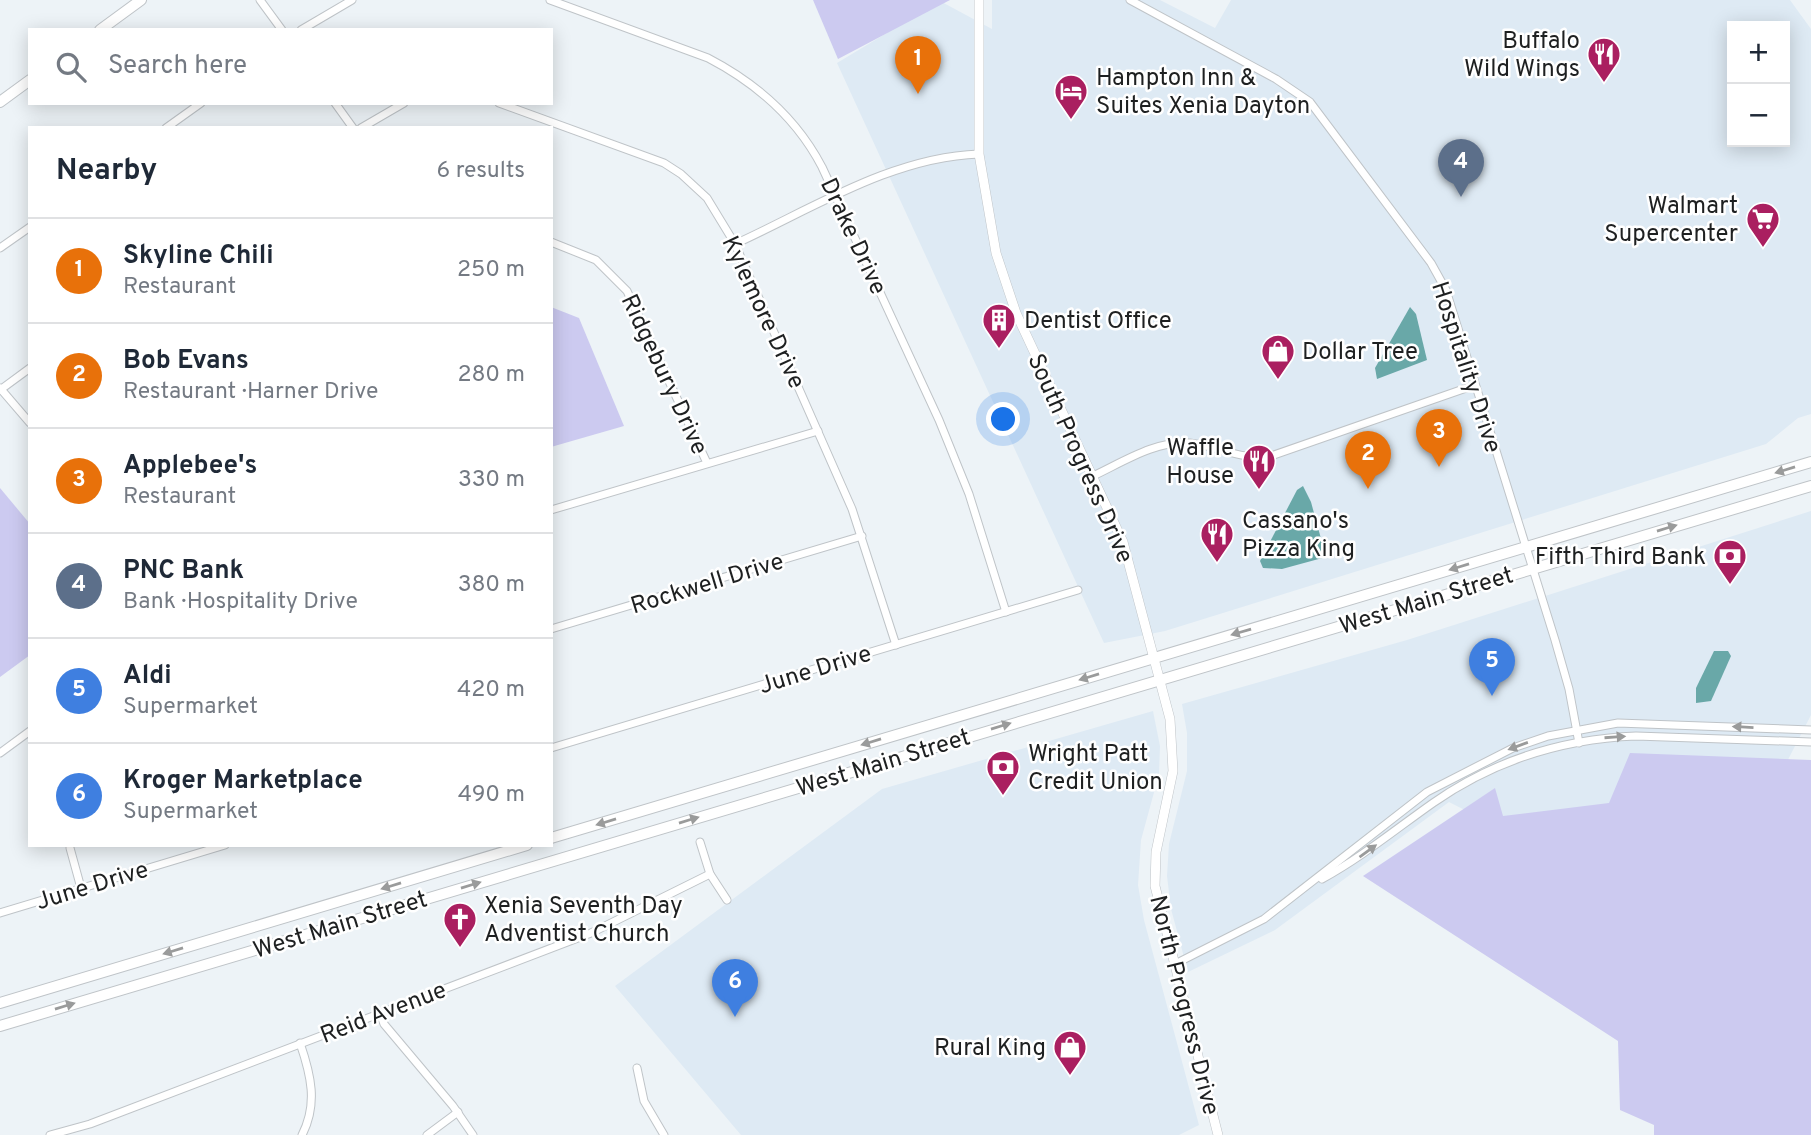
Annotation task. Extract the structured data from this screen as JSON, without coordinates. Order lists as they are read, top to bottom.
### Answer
{
  "streets": {
    "main road": ["West Main Street"],
    "street": [
      "Drake Drive",
      "Kylemore Drive",
      "Hospitality Drive",
      "Ridgebury Drive",
      "South Progress Drive",
      "Rockwell Drive",
      "June Drive",
      "North Progress Drive",
      "Reid Avenue"
    ]
  },
  "crossings": [
    ["Drake Drive", "June Drive"],
    ["Kylemore Drive", "Rockwell Drive"],
    ["Kylemore Drive", "June Drive"],
    ["Hospitality Drive", "West Main Street"],
    ["South Progress Drive", "West Main Street"],
    ["South Progress Drive", "North Progress Drive"],
    ["West Main Street", "North Progress Drive"]
  ],
  "places": {
    "restaurant": ["Buffalo Wild Wings", "Waffle House", "Cassano's Pizza King"],
    "hotel": ["Hampton Inn & Suites Xenia Dayton"],
    "supermarket": ["Walmart Supercenter"],
    "building": ["Dentist Office"],
    "shop": ["Dollar Tree", "Rural King"],
    "bank": ["Fifth Third Bank", "Wright Patt Credit Union"],
    "church": ["Xenia Seventh Day Adventist Church"]
  },
  "page": {
    "map_buttons": ["+", "−"],
    "search": "Search here",
    "pins": [
      "1",
      "4",
      "3",
      "2",
      "5",
      "6"
    ],
    "heading": ["Nearby", "6 results"],
    "list": [
      {
        "mark": "1",
        "name": "Skyline Chili",
        "note": "Restaurant",
        "value": "250 m"
      },
      {
        "mark": "2",
        "name": "Bob Evans",
        "note": "Restaurant · Harner Drive",
        "value": "280 m"
      },
      {
        "mark": "3",
        "name": "Applebee's",
        "note": "Restaurant",
        "value": "330 m"
      },
      {
        "mark": "4",
        "name": "PNC Bank",
        "note": "Bank · Hospitality Drive",
        "value": "380 m"
      },
      {
        "mark": "5",
        "name": "Aldi",
        "note": "Supermarket",
        "value": "420 m"
      },
      {
        "mark": "6",
        "name": "Kroger Marketplace",
        "note": "Supermarket",
        "value": "490 m"
      }
    ]
  }
}
